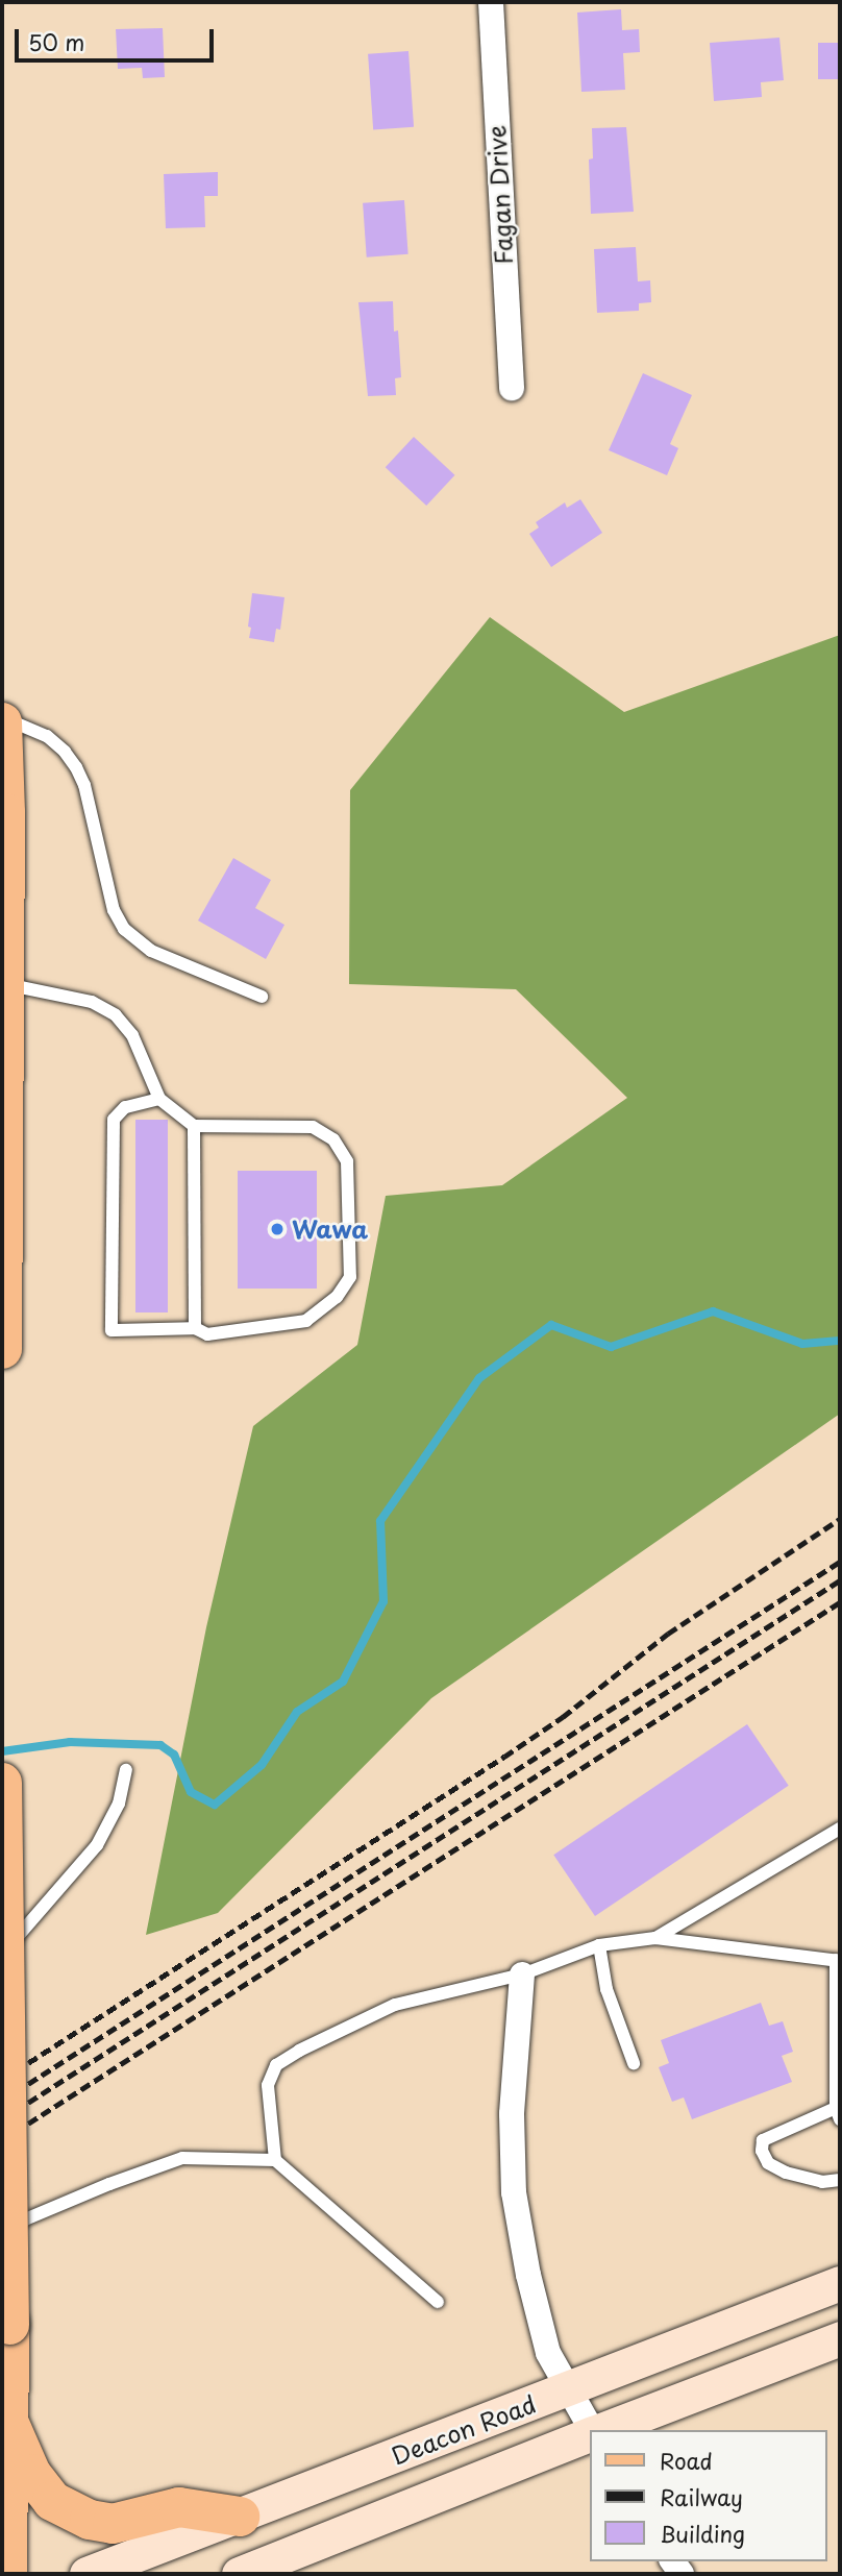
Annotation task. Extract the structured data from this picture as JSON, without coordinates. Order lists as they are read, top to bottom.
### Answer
{
  "streets": {
    "main road": ["Deacon Road"],
    "street": ["Fagan Drive"]
  },
  "places": ["Wawa"],
  "legend": ["Road", "Railway", "Building"],
  "scale_bar": "50 m"
}
